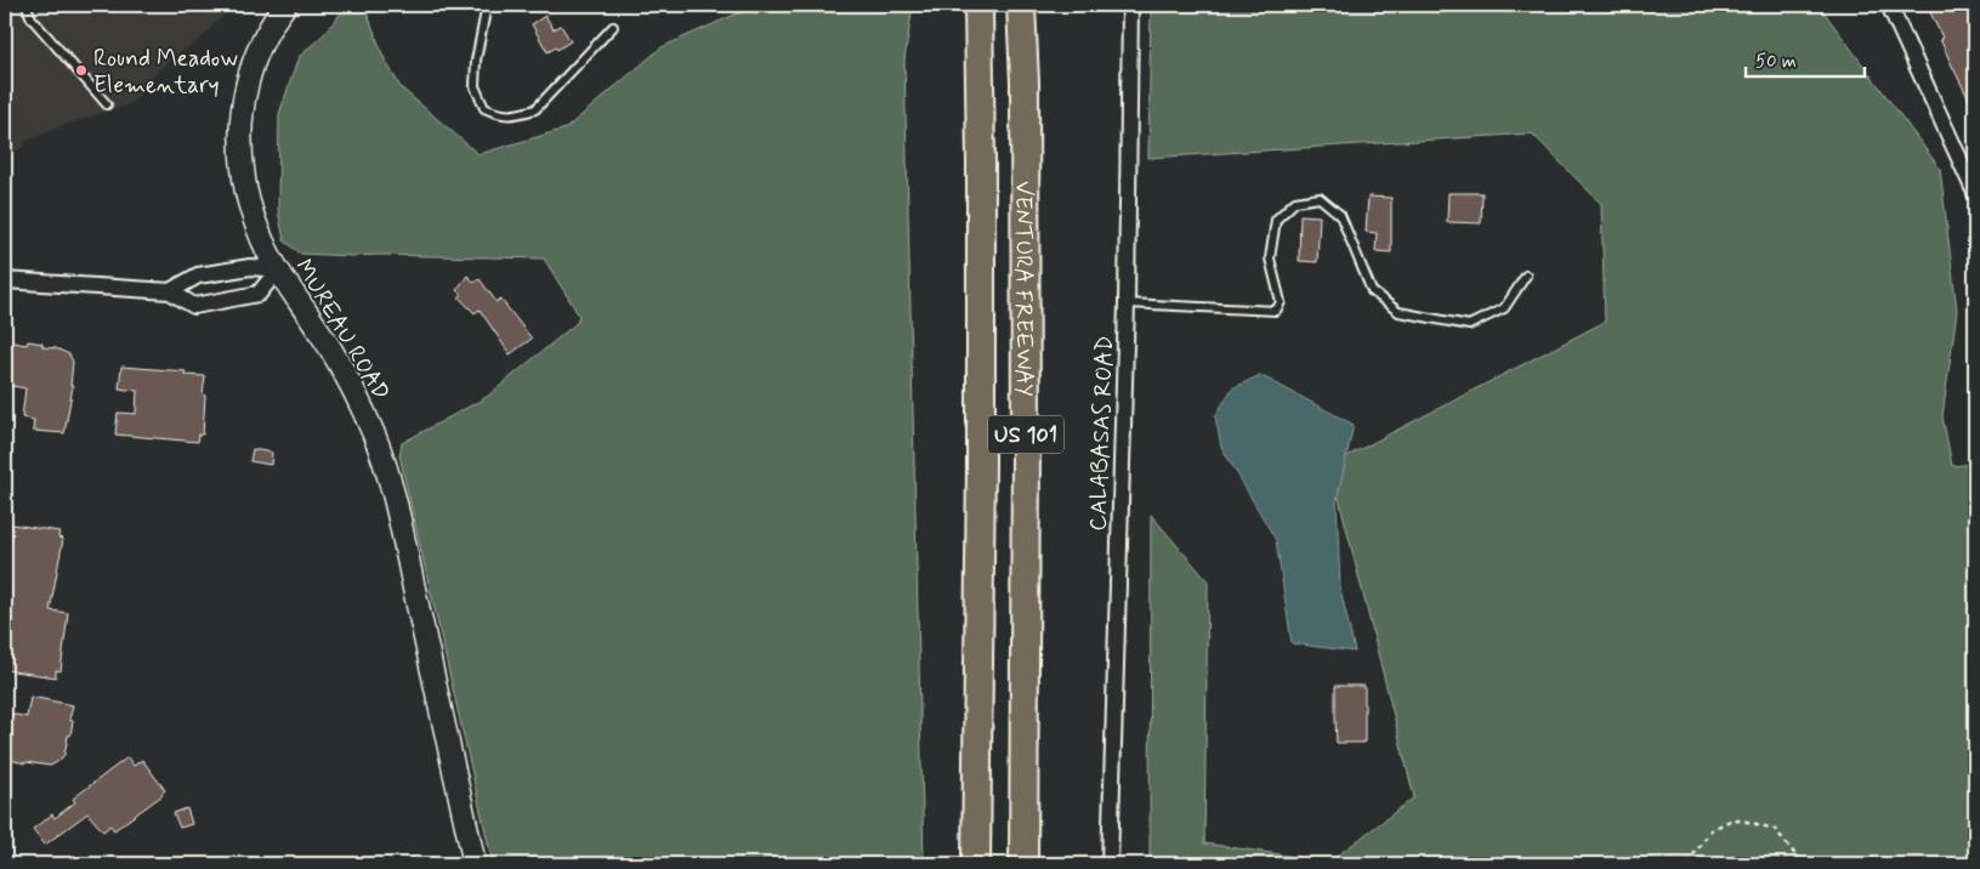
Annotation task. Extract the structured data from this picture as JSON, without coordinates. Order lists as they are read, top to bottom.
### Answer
{
  "streets": {
    "highway": ["VENTURA FREEWAY", "US 101"],
    "main road": ["MUREAU ROAD"],
    "street": ["CALABASAS ROAD"]
  },
  "places": ["Round Meadow Elementary"],
  "scale_bar": "50 m"
}
